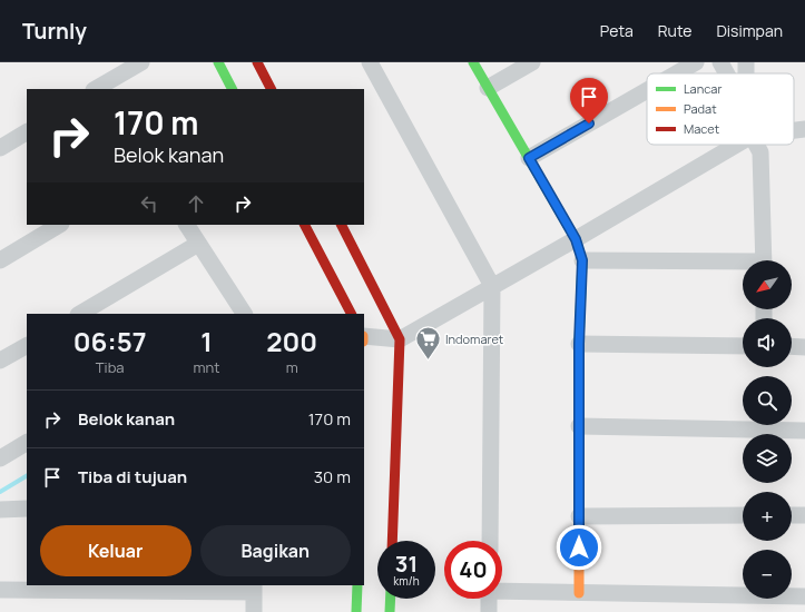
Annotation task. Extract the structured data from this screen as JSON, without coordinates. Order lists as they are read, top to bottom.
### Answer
{
  "places": {
    "supermarket": ["Indomaret"]
  },
  "legend": ["Lancar", "Padat", "Macet"],
  "north": "bottom left",
  "page": {
    "header": "Turnly",
    "nav": ["Peta", "Rute", "Disimpan"],
    "turn": ["170 m", "Belok kanan"],
    "map_buttons": ["+", "−"],
    "eta": [
      "06:57",
      "Tiba",
      "1",
      "mnt",
      "200",
      "m"
    ],
    "list": [
      {
        "name": "Belok kanan",
        "value": "170 m"
      },
      {
        "name": "Tiba di tujuan",
        "value": "30 m"
      }
    ],
    "buttons": ["Keluar", "Bagikan"],
    "speed": "31 km/h",
    "limit": "40"
  }
}
